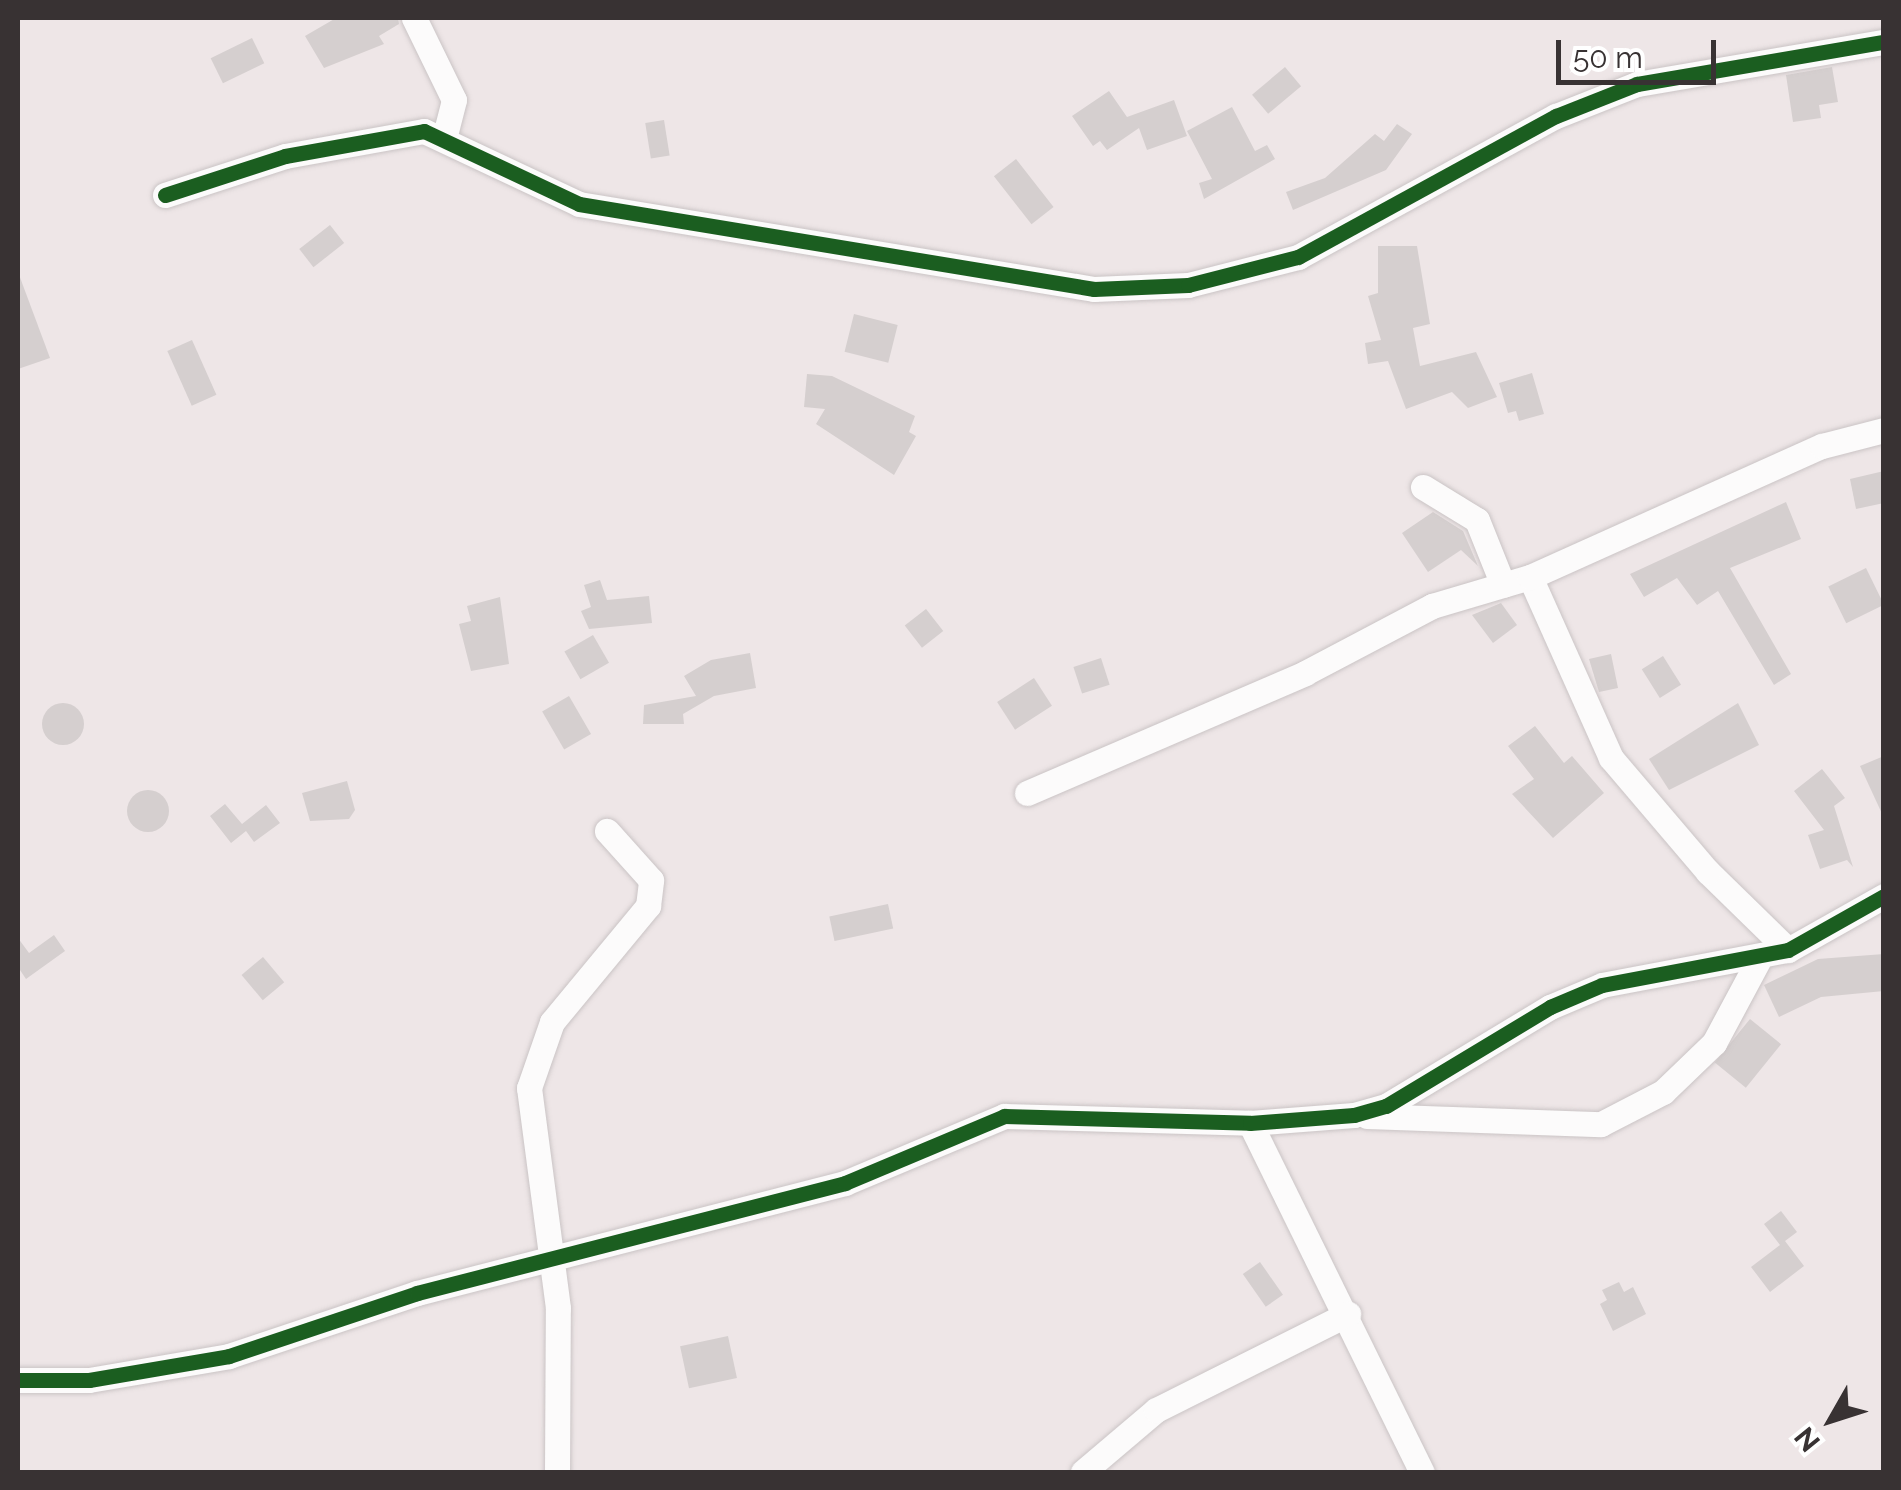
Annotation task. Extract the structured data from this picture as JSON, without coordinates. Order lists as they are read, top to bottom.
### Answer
{
  "scale_bar": "50 m",
  "north": "bottom left"
}
